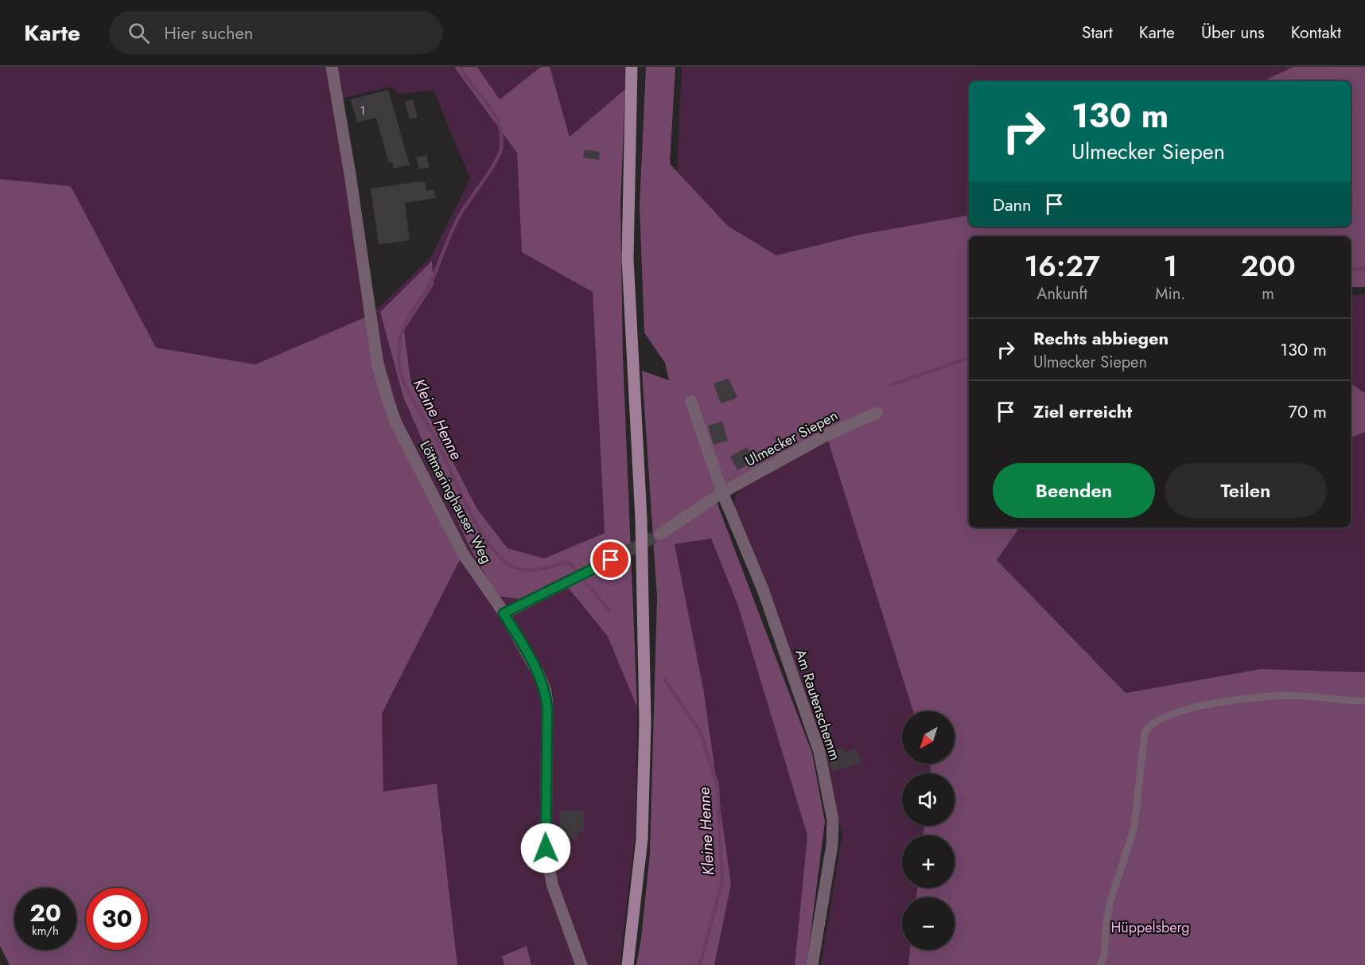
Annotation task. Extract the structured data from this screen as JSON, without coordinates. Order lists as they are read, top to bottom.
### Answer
{
  "streets": {
    "street": ["Ulmecker Siepen", "Löttmaringhauser Weg", "Am Rautenschemm"]
  },
  "crossings": [
    ["Ulmecker Siepen", "Am Rautenschemm"]
  ],
  "water": ["Kleine Henne"],
  "parks": ["Hüppelsberg"],
  "house_numbers": ["1"],
  "north": "bottom left",
  "page": {
    "header": "Karte",
    "search": "Hier suchen",
    "nav": [
      "Start",
      "Karte",
      "Über uns",
      "Kontakt"
    ],
    "turn": ["130 m", "Ulmecker Siepen"],
    "then": "Dann",
    "eta": [
      "16:27",
      "Ankunft",
      "1",
      "Min.",
      "200",
      "m"
    ],
    "list": [
      {
        "name": "Rechts abbiegen",
        "note": "Ulmecker Siepen",
        "value": "130 m"
      },
      {
        "name": "Ziel erreicht",
        "value": "70 m"
      }
    ],
    "buttons": ["Beenden", "Teilen"],
    "map_buttons": ["+", "−"],
    "speed": "20 km/h",
    "limit": "30"
  }
}
